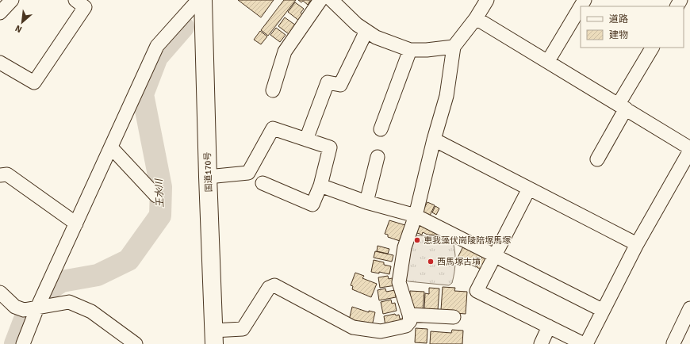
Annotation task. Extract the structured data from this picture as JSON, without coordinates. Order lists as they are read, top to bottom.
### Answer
{
  "streets": {
    "highway": ["国道170号"]
  },
  "water": ["王水川"],
  "places": ["恵我藻伏崗陵陪塚馬塚", "西馬塚古墳"],
  "legend": ["道路", "建物"],
  "north": "bottom left"
}
